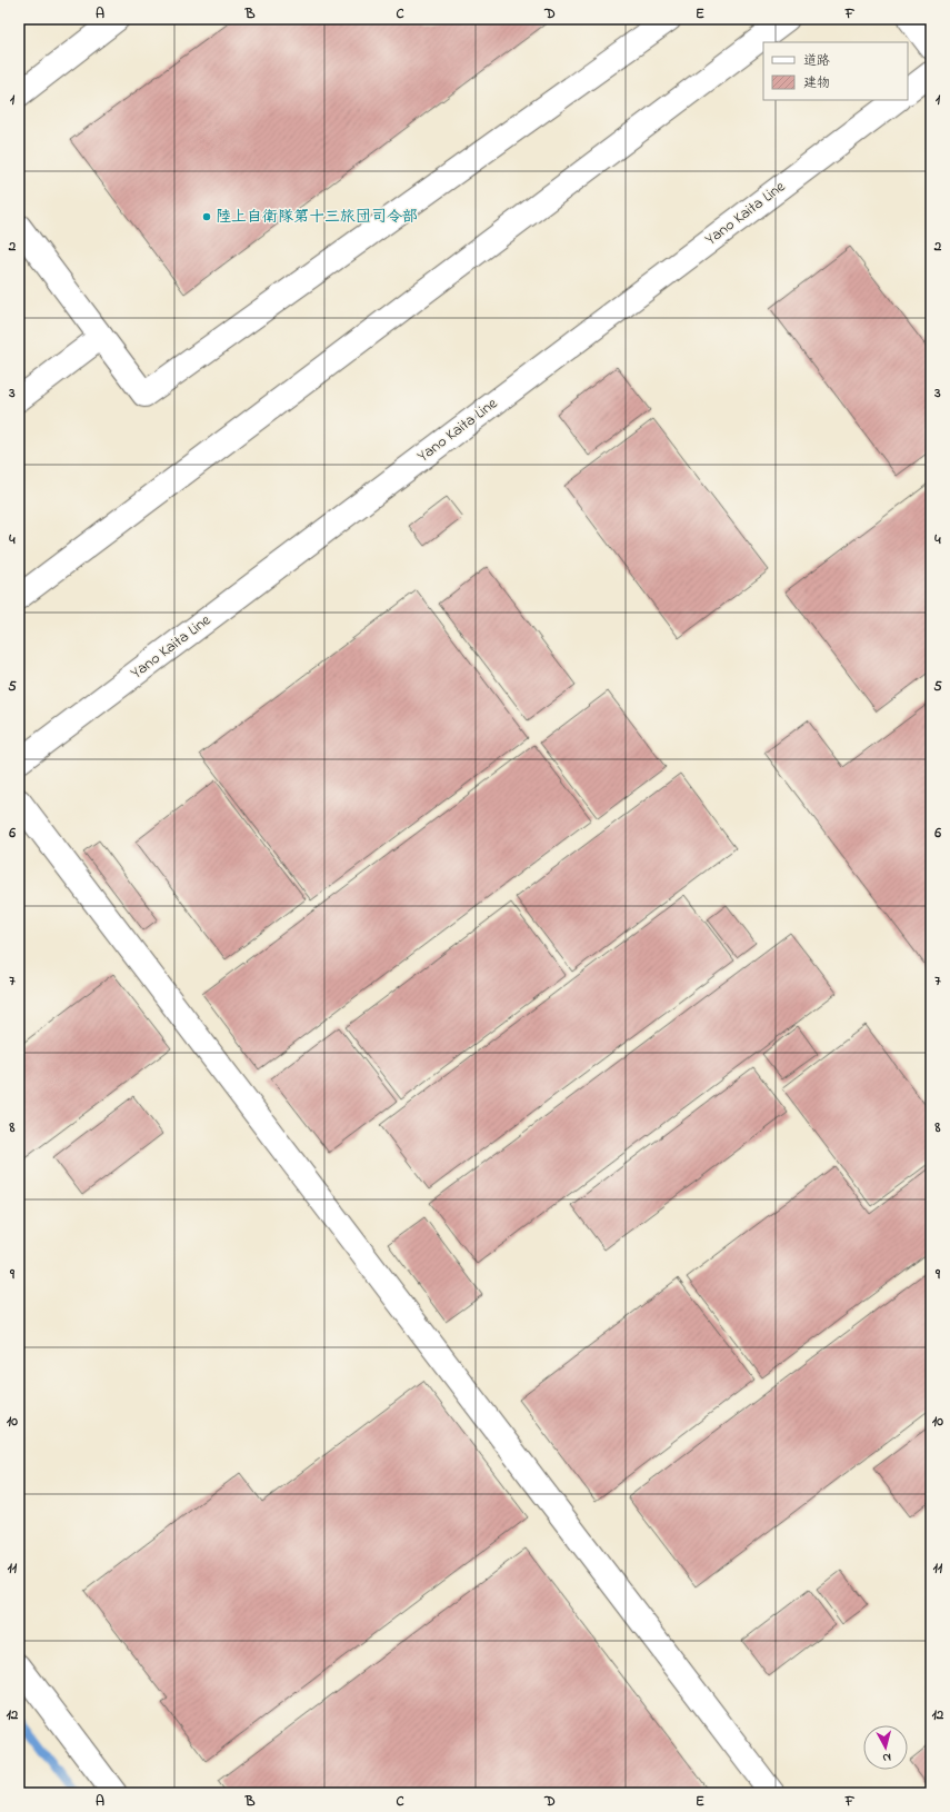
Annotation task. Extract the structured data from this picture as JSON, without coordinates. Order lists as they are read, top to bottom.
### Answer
{
  "streets": {
    "main road": ["Yano Kaita Line"]
  },
  "places": ["陸上自衛隊第十三旅団司令部"],
  "legend": ["道路", "建物"],
  "north": "bottom",
  "grid": {
    "columns": [
      "A",
      "B",
      "C",
      "D",
      "E",
      "F"
    ],
    "rows": [
      "1",
      "2",
      "3",
      "4",
      "5",
      "6",
      "7",
      "8",
      "9",
      "10",
      "11",
      "12"
    ]
  }
}
